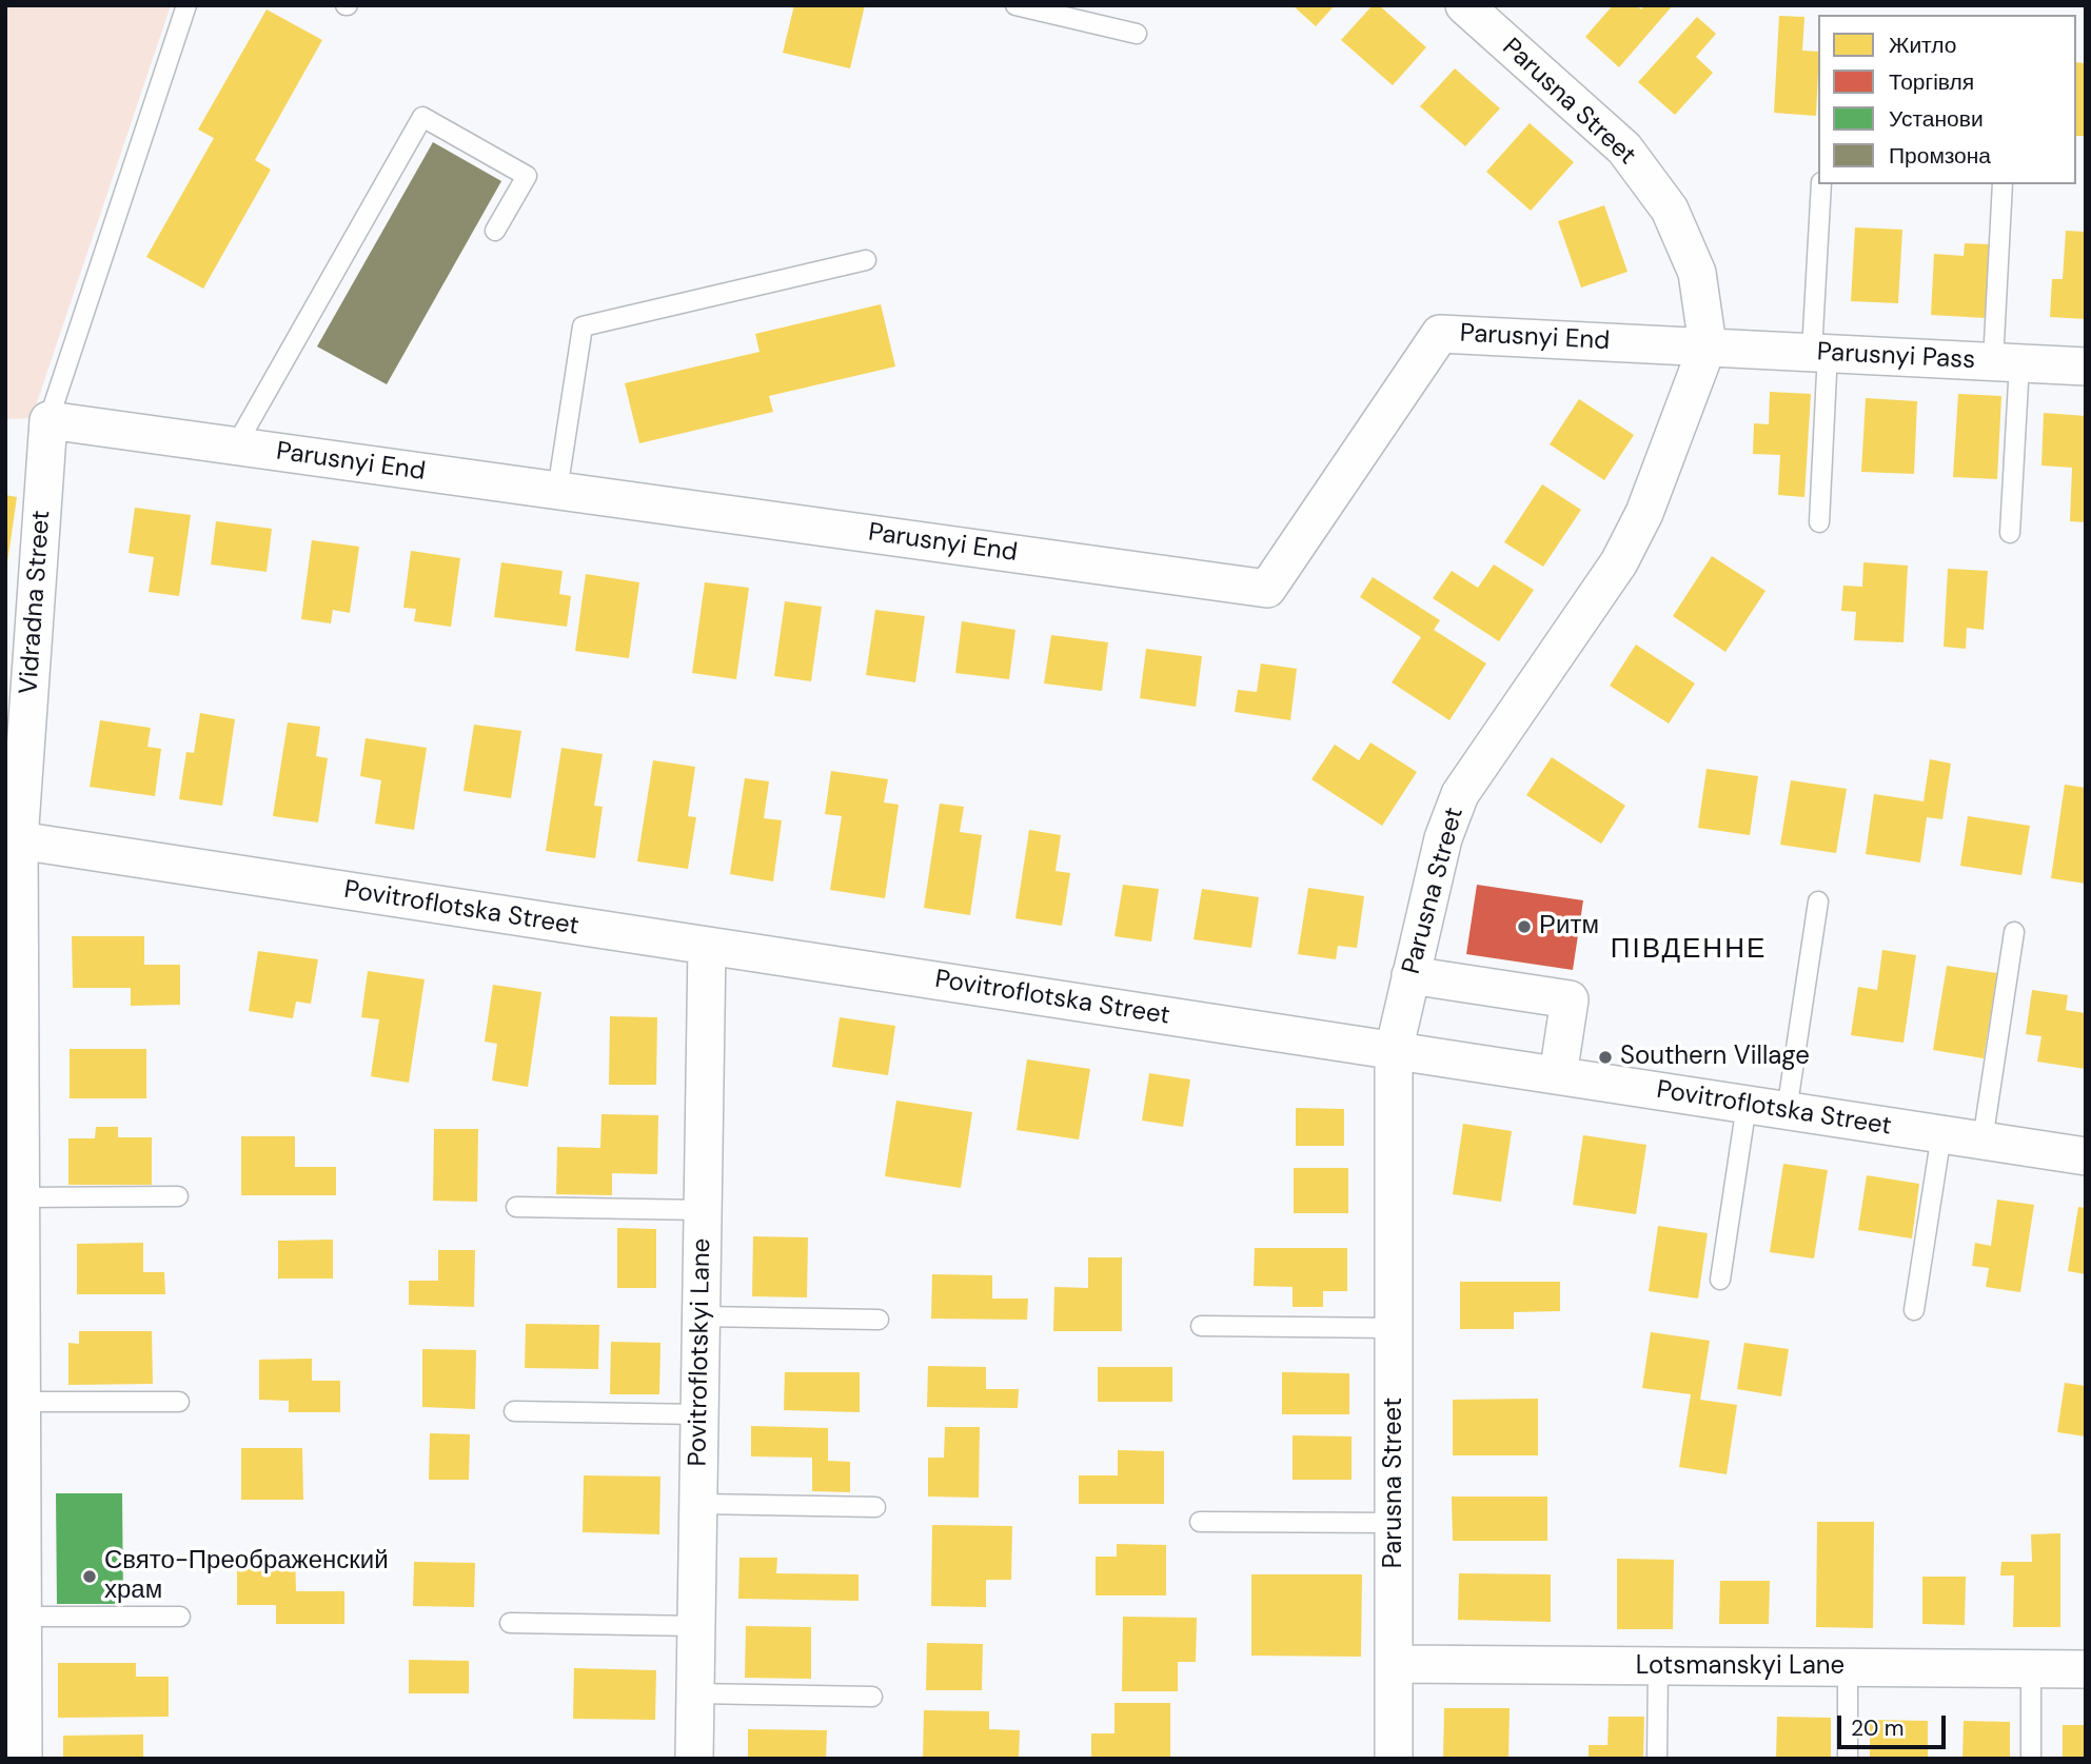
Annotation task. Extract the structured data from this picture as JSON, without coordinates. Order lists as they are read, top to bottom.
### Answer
{
  "streets": {
    "street": [
      "Parusna Street",
      "Parusnyi End",
      "Parusnyi Pass",
      "Vidradna Street",
      "Povitroflotska Street",
      "Povitroflotskyi Lane",
      "Lotsmanskyi Lane"
    ]
  },
  "crossings": [
    ["Parusna Street", "Parusnyi End"],
    ["Parusna Street", "Parusnyi Pass"],
    ["Parusna Street", "Povitroflotska Street"],
    ["Parusna Street", "Lotsmanskyi Lane"],
    ["Parusnyi End", "Parusnyi Pass"],
    ["Parusnyi End", "Vidradna Street"],
    ["Vidradna Street", "Povitroflotska Street"],
    ["Povitroflotska Street", "Povitroflotskyi Lane"]
  ],
  "districts": ["ПІВДЕННЕ"],
  "places": ["Ритм", "Southern Village", "Свято-Преображенский храм"],
  "legend": [
    "Житло",
    "Торгівля",
    "Установи",
    "Промзона"
  ],
  "scale_bar": "20 m"
}
